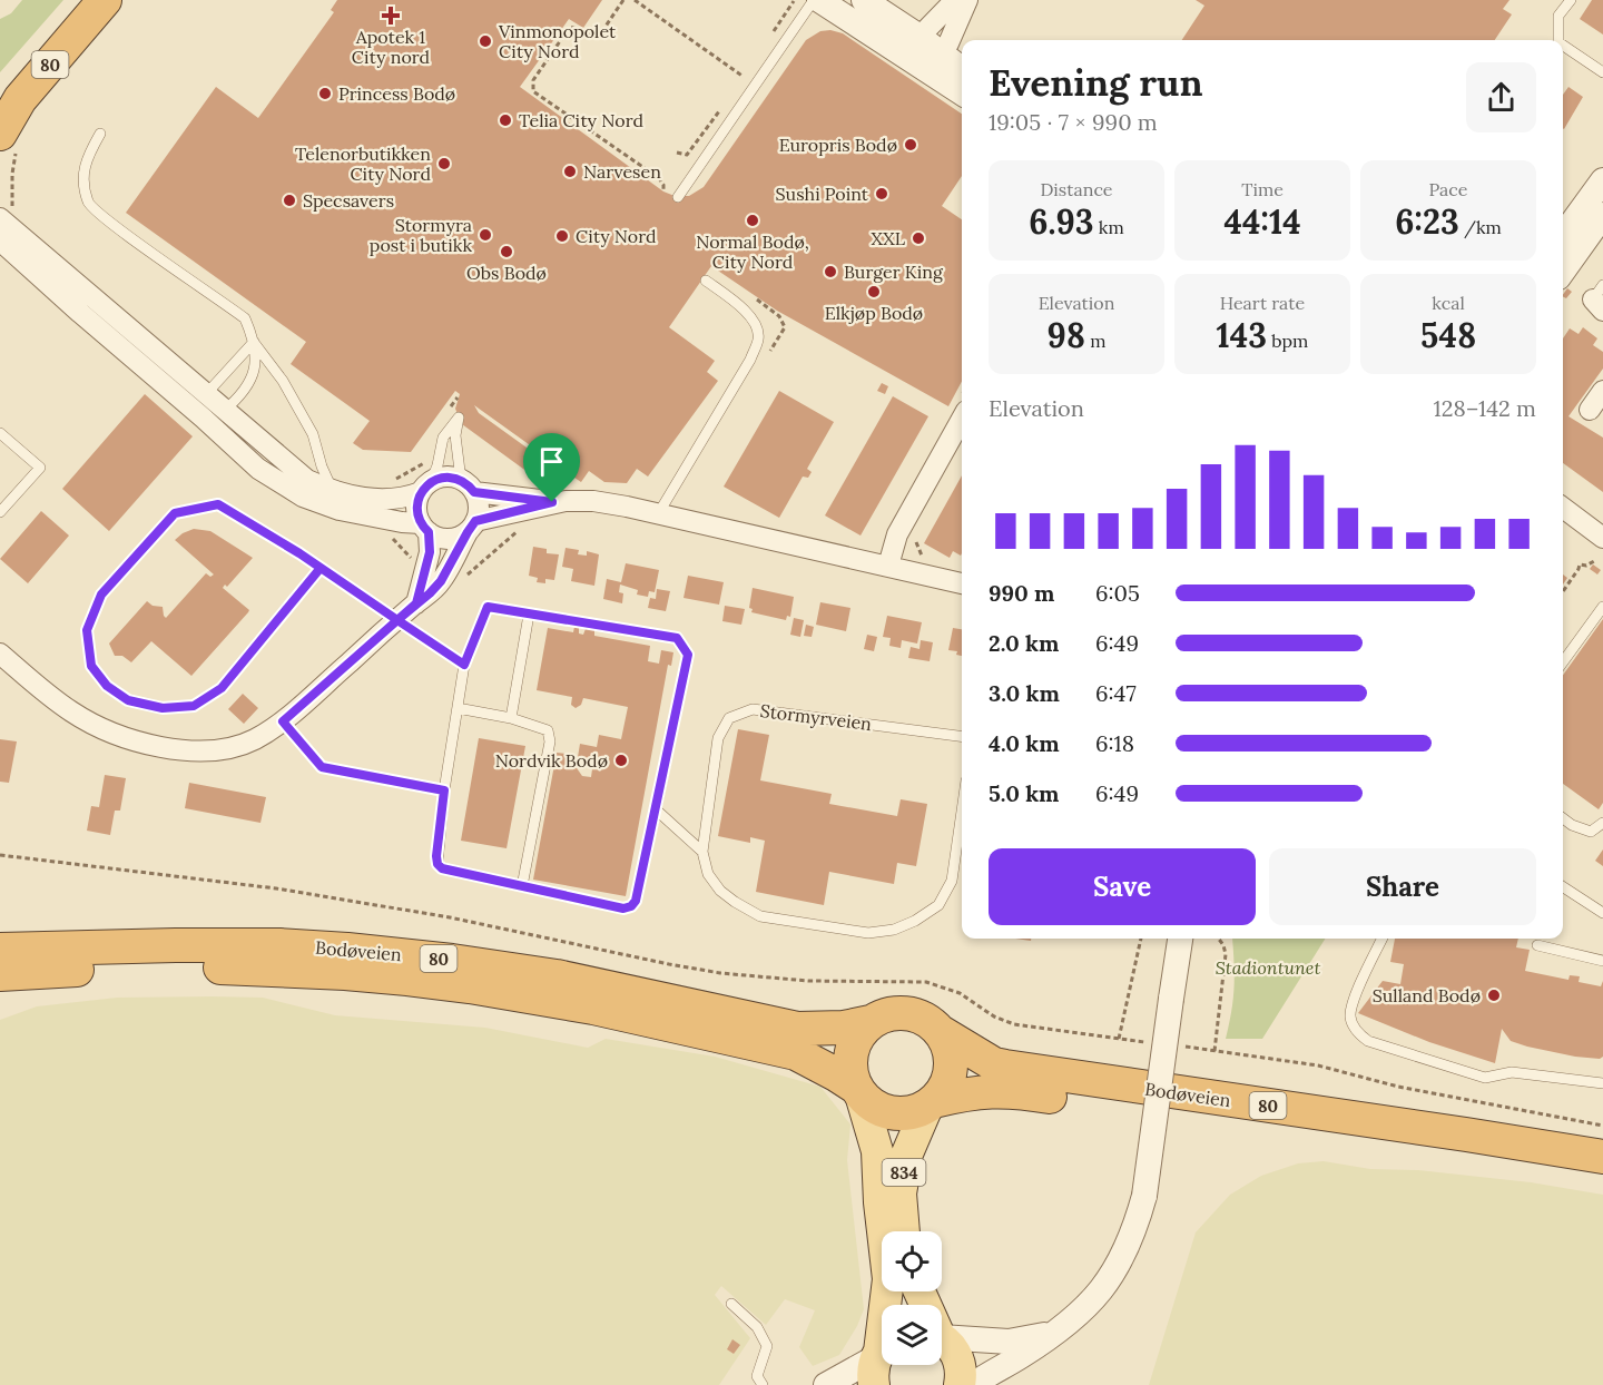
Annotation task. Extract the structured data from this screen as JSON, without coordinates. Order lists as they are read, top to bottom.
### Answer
{
  "streets": {
    "highway": ["80", "Bodøveien"],
    "main road": ["834"],
    "lane": ["Stormyrveien"]
  },
  "crossings": [
    ["Bodøveien", "834"]
  ],
  "parks": ["Stadiontunet"],
  "places": {
    "health": ["Apotek 1 City nord"],
    "other": [
      "Vinmonopolet City Nord",
      "Princess Bodø",
      "Telia City Nord",
      "Europris Bodø",
      "Telenorbutikken City Nord",
      "Narvesen",
      "Sushi Point",
      "Specsavers",
      "Normal Bodø, City Nord",
      "Stormyra post i butikk",
      "City Nord",
      "XXL",
      "Obs Bodø",
      "Burger King",
      "Elkjøp Bodø",
      "Nordvik Bodø",
      "Sulland Bodø"
    ]
  },
  "page": {
    "heading": ["Evening run", "19:05 · 7 × 990 m"],
    "stats": [
      ["Distance", "6.93 km"],
      ["Time", "44:14"],
      ["Pace", "6:23 /km"],
      ["Elevation", "98 m"],
      ["Heart rate", "143 bpm"],
      ["kcal", "548"]
    ],
    "chart": ["Elevation", "128–142 m"],
    "list": [
      {
        "name": "990 m",
        "note": "6:05"
      },
      {
        "name": "2.0 km",
        "note": "6:49"
      },
      {
        "name": "3.0 km",
        "note": "6:47"
      },
      {
        "name": "4.0 km",
        "note": "6:18"
      },
      {
        "name": "5.0 km",
        "note": "6:49"
      }
    ],
    "buttons": ["Save", "Share"]
  }
}
